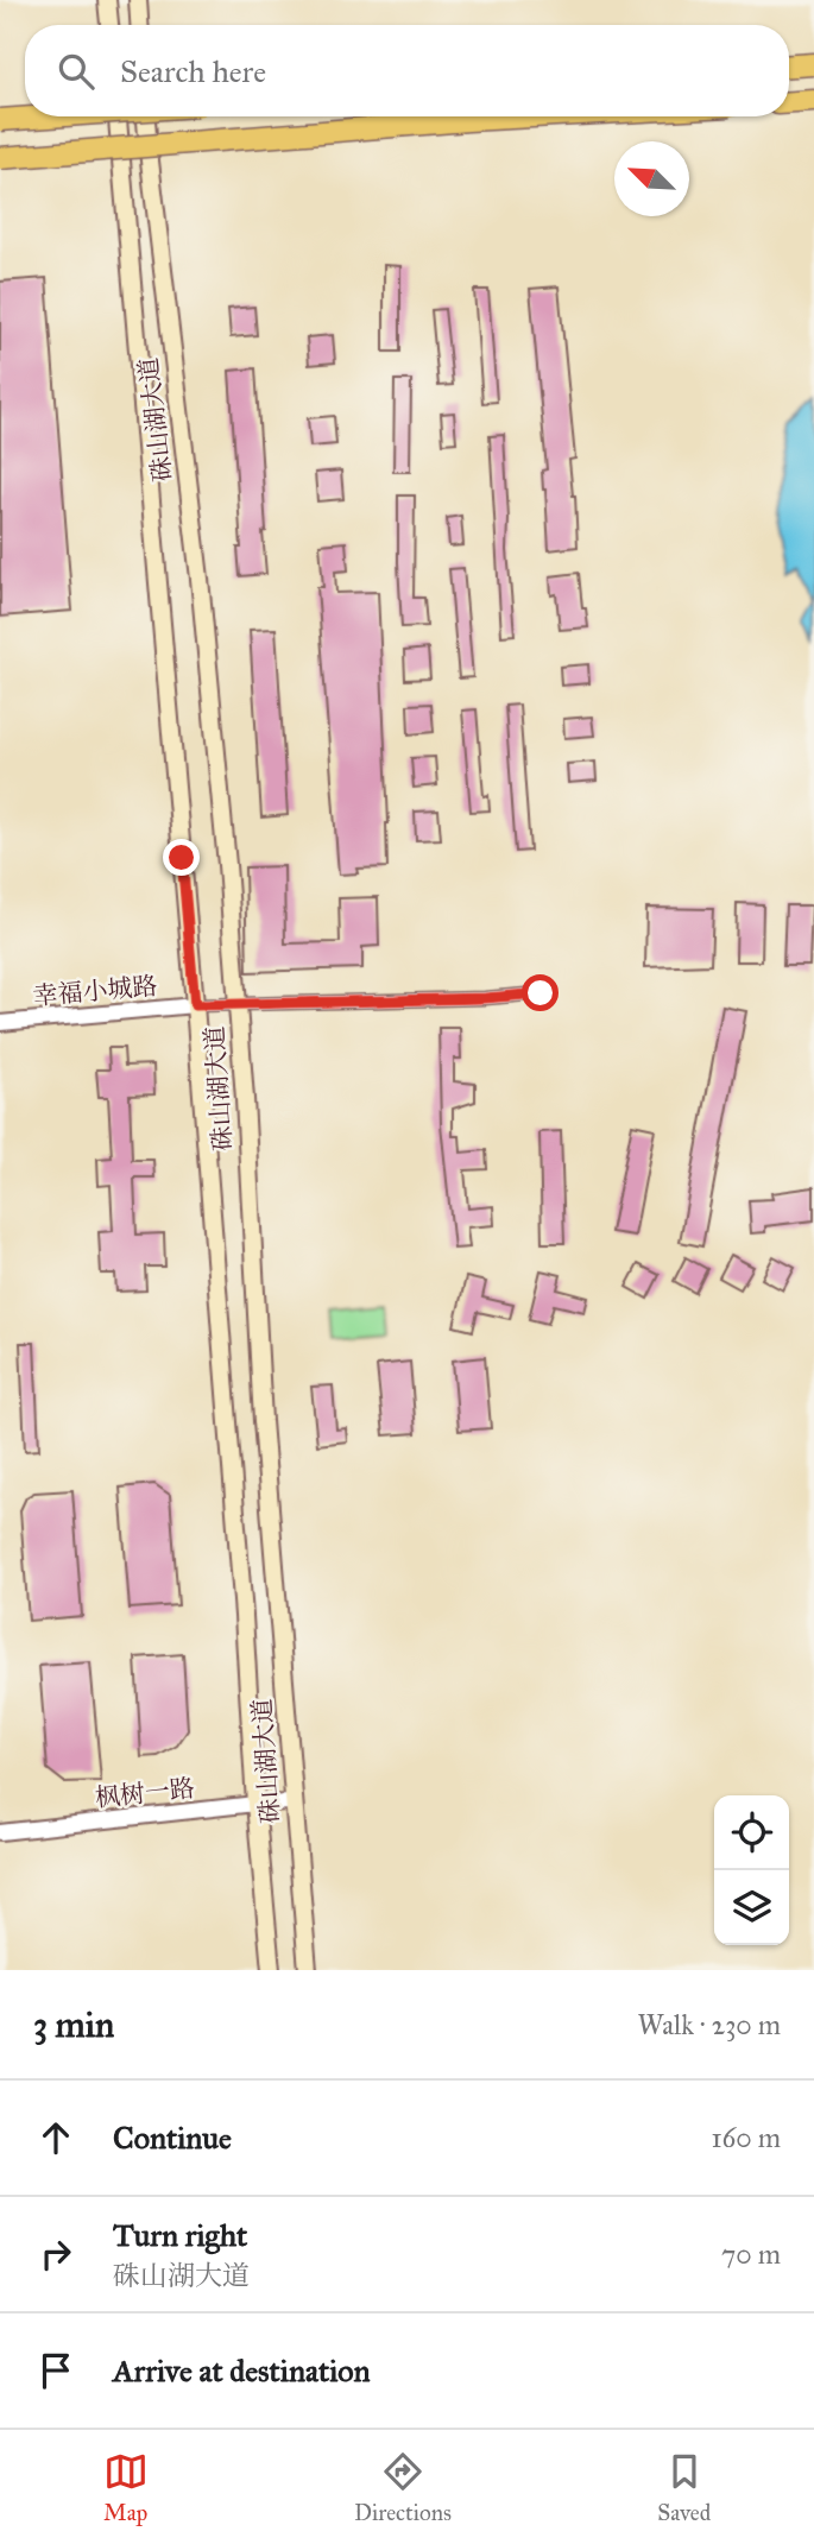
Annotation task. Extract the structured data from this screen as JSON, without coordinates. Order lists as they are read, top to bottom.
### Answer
{
  "streets": {
    "main road": ["硃山湖大道"],
    "street": ["幸福小城路", "枫树一路"]
  },
  "crossings": [
    ["硃山湖大道", "幸福小城路"],
    ["硃山湖大道", "枫树一路"]
  ],
  "north": "top left",
  "page": {
    "search": "Search here",
    "heading": ["3 min", "Walk · 230 m"],
    "list": [
      ["Continue", "160 m"],
      ["Turn right", "硃山湖大道", "70 m"],
      "Arrive at destination"
    ],
    "nav": ["Map", "Directions", "Saved"]
  }
}
